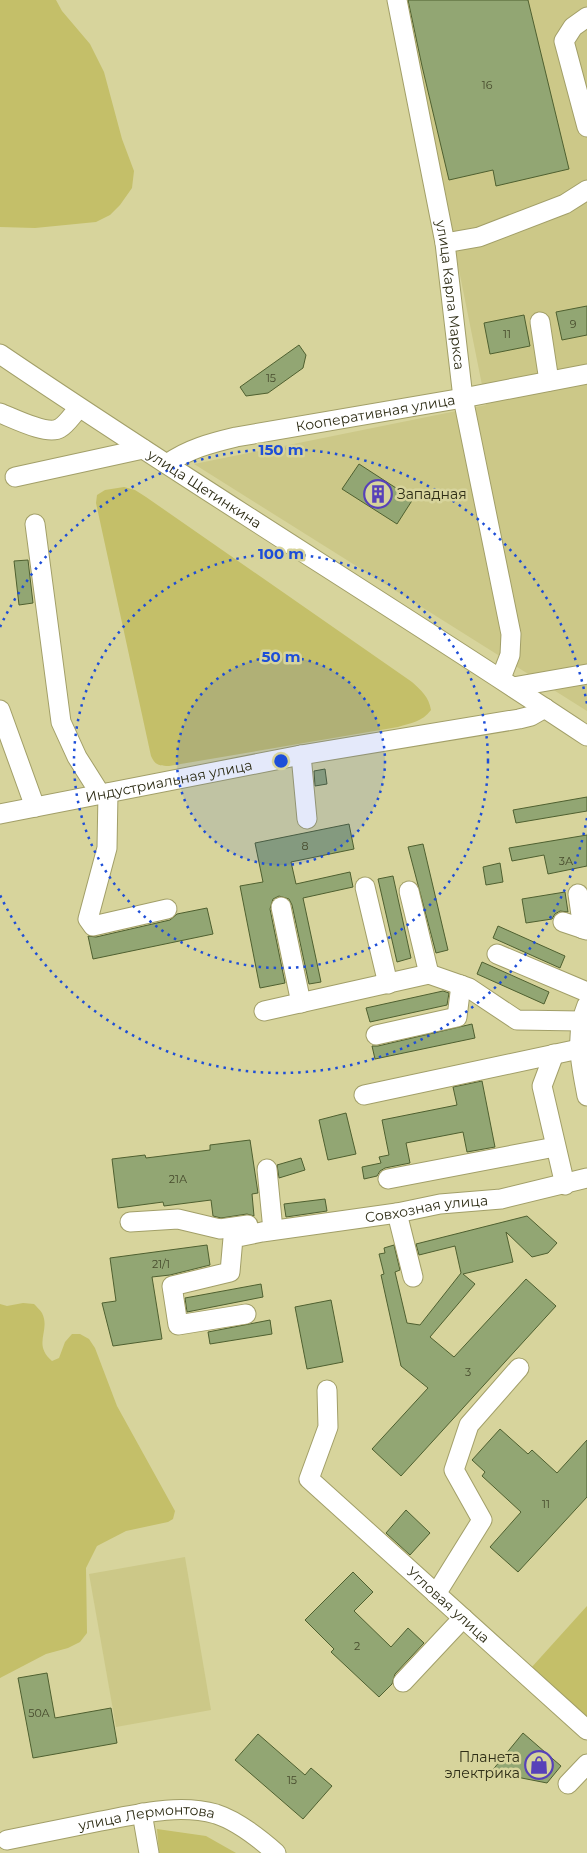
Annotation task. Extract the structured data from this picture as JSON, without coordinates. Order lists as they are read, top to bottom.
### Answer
{
  "streets": {
    "street": [
      "улица Карла Маркса",
      "Кооперативная улица",
      "улица Щетинкина",
      "Индустриальная улица",
      "Совхозная улица",
      "Угловая улица",
      "улица Лермонтова"
    ]
  },
  "crossings": [
    ["улица Карла Маркса", "Кооперативная улица"],
    ["улица Карла Маркса", "улица Щетинкина"],
    ["Кооперативная улица", "улица Щетинкина"],
    ["улица Щетинкина", "Индустриальная улица"]
  ],
  "places": {
    "building": ["Западная"],
    "shop": ["Планета электрика"]
  },
  "house_numbers": [
    "16",
    "9",
    "11",
    "15",
    "8",
    "3А",
    "21А",
    "21/1",
    "3",
    "11",
    "2",
    "50А",
    "15"
  ],
  "rings": ["150 m", "100 m", "50 m"]
}
